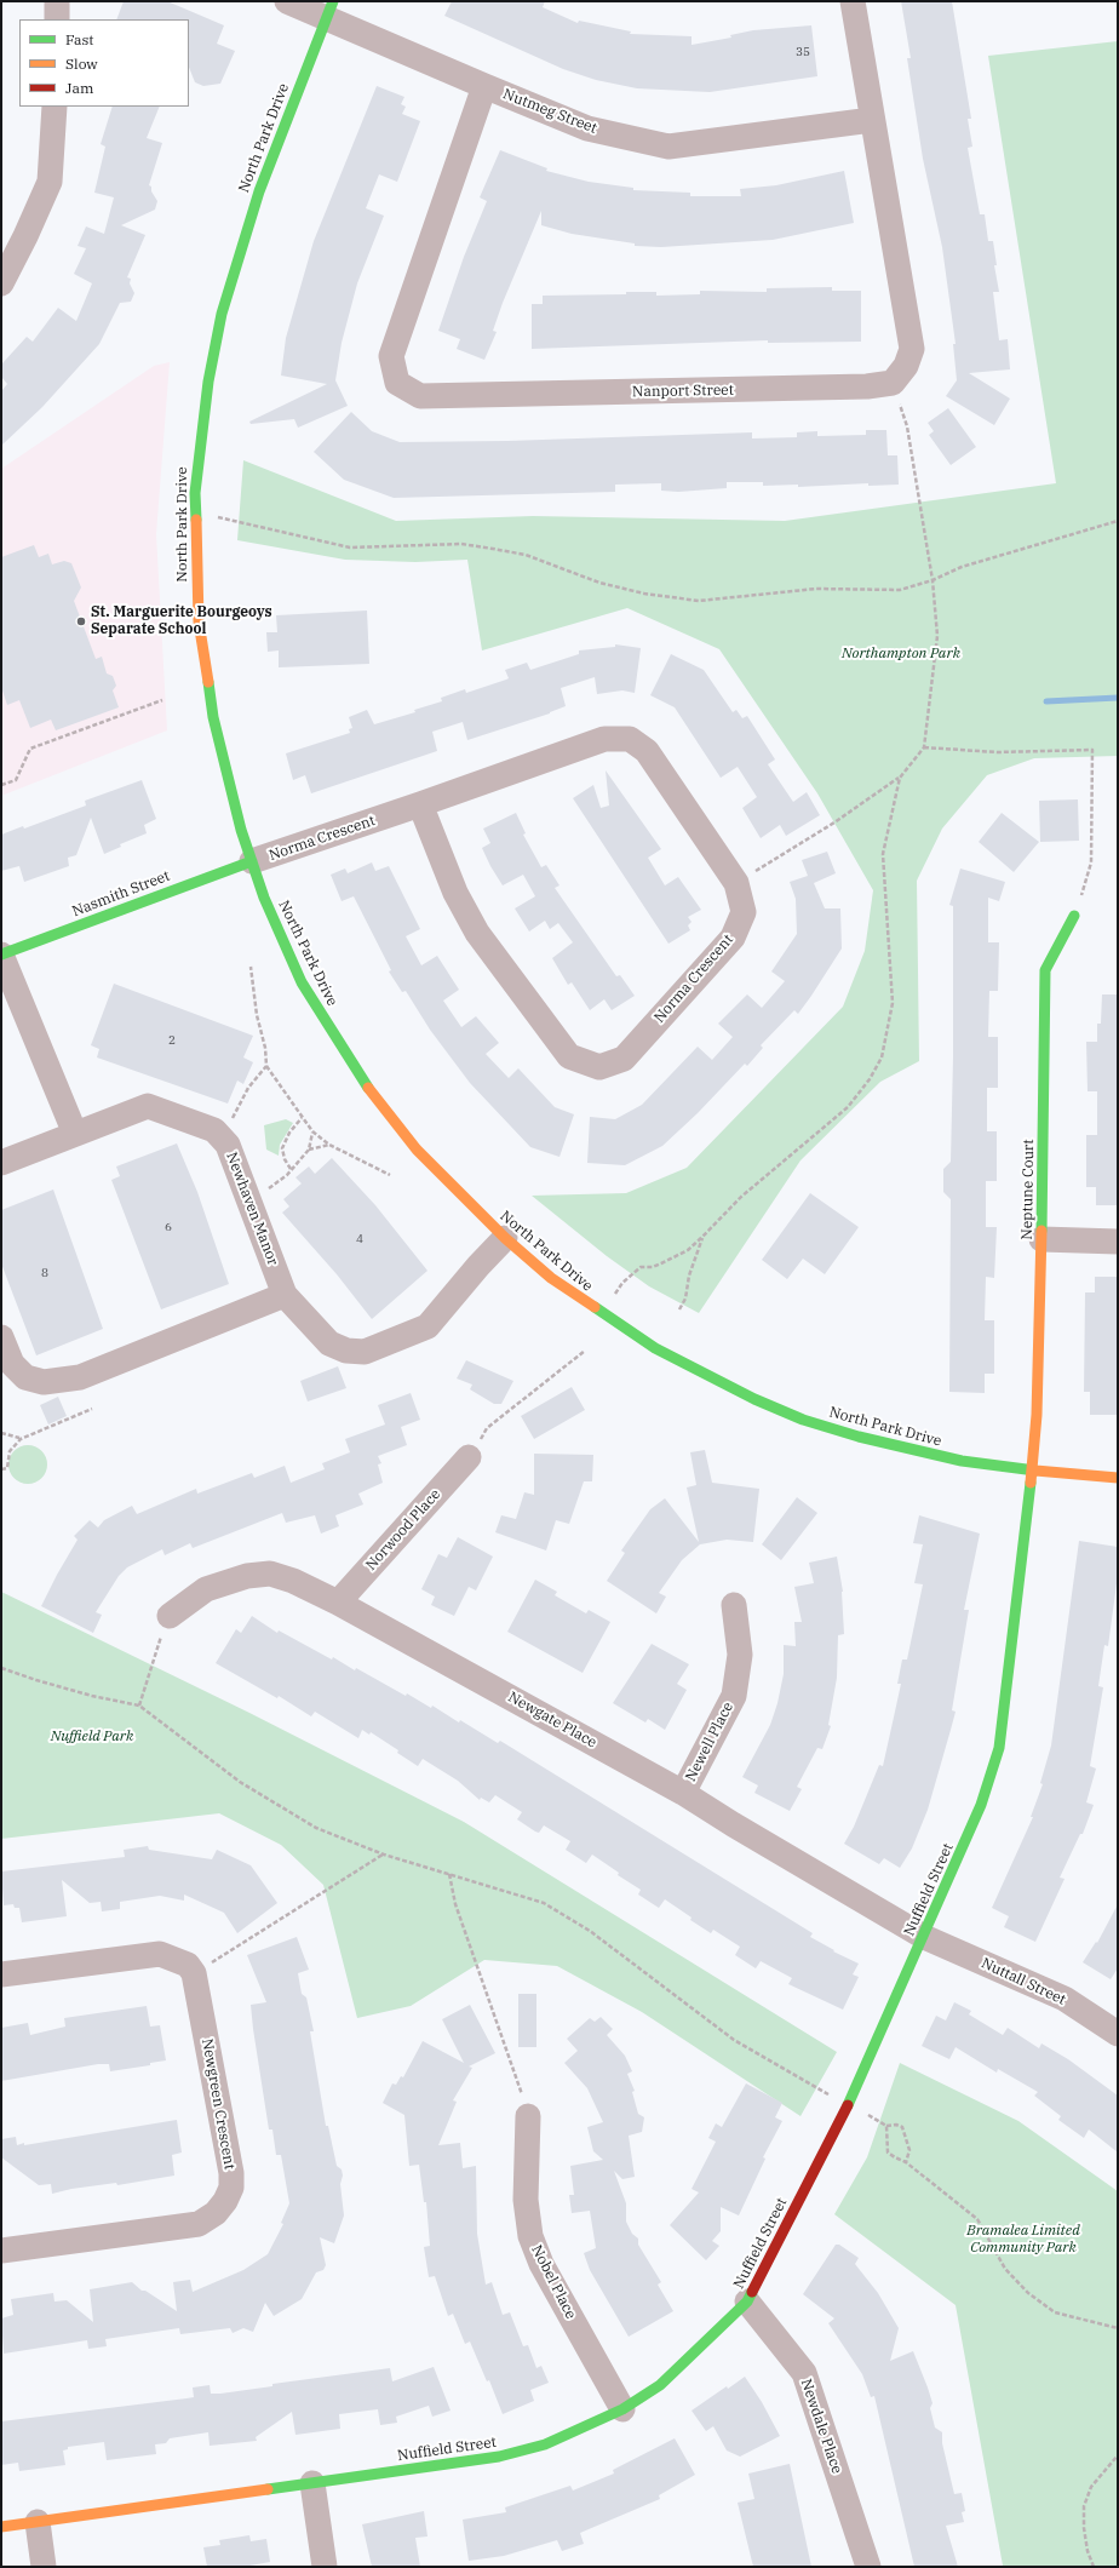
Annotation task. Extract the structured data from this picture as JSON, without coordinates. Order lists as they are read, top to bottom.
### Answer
{
  "streets": {
    "street": [
      "Nutmeg Street",
      "North Park Drive",
      "Nanport Street",
      "Norma Crescent",
      "Nasmith Street",
      "Neptune Court",
      "Newhaven Manor",
      "Norwood Place",
      "Newgate Place",
      "Newell Place",
      "Nuffield Street",
      "Nuttall Street",
      "Newgreen Crescent",
      "Nobel Place",
      "Newdale Place"
    ]
  },
  "crossings": [
    ["Nutmeg Street", "North Park Drive"],
    ["Nutmeg Street", "Nanport Street"],
    ["North Park Drive", "Norma Crescent"],
    ["North Park Drive", "Nasmith Street"],
    ["North Park Drive", "Neptune Court"],
    ["North Park Drive", "Newhaven Manor"],
    ["North Park Drive", "Nuffield Street"],
    ["Norma Crescent", "Nasmith Street"],
    ["Neptune Court", "Nuffield Street"],
    ["Norwood Place", "Newgate Place"],
    ["Newgate Place", "Newell Place"],
    ["Newgate Place", "Nuffield Street"],
    ["Newgate Place", "Nuttall Street"],
    ["Nuffield Street", "Nuttall Street"],
    ["Nuffield Street", "Nobel Place"],
    ["Nuffield Street", "Newdale Place"]
  ],
  "parks": ["Northampton Park", "Nuffield Park", "Bramalea Limited Community Park"],
  "places": ["St. Marguerite Bourgeoys Separate School"],
  "house_numbers": [
    "35",
    "2",
    "6",
    "4",
    "8"
  ],
  "legend": ["Fast", "Slow", "Jam"]
}
